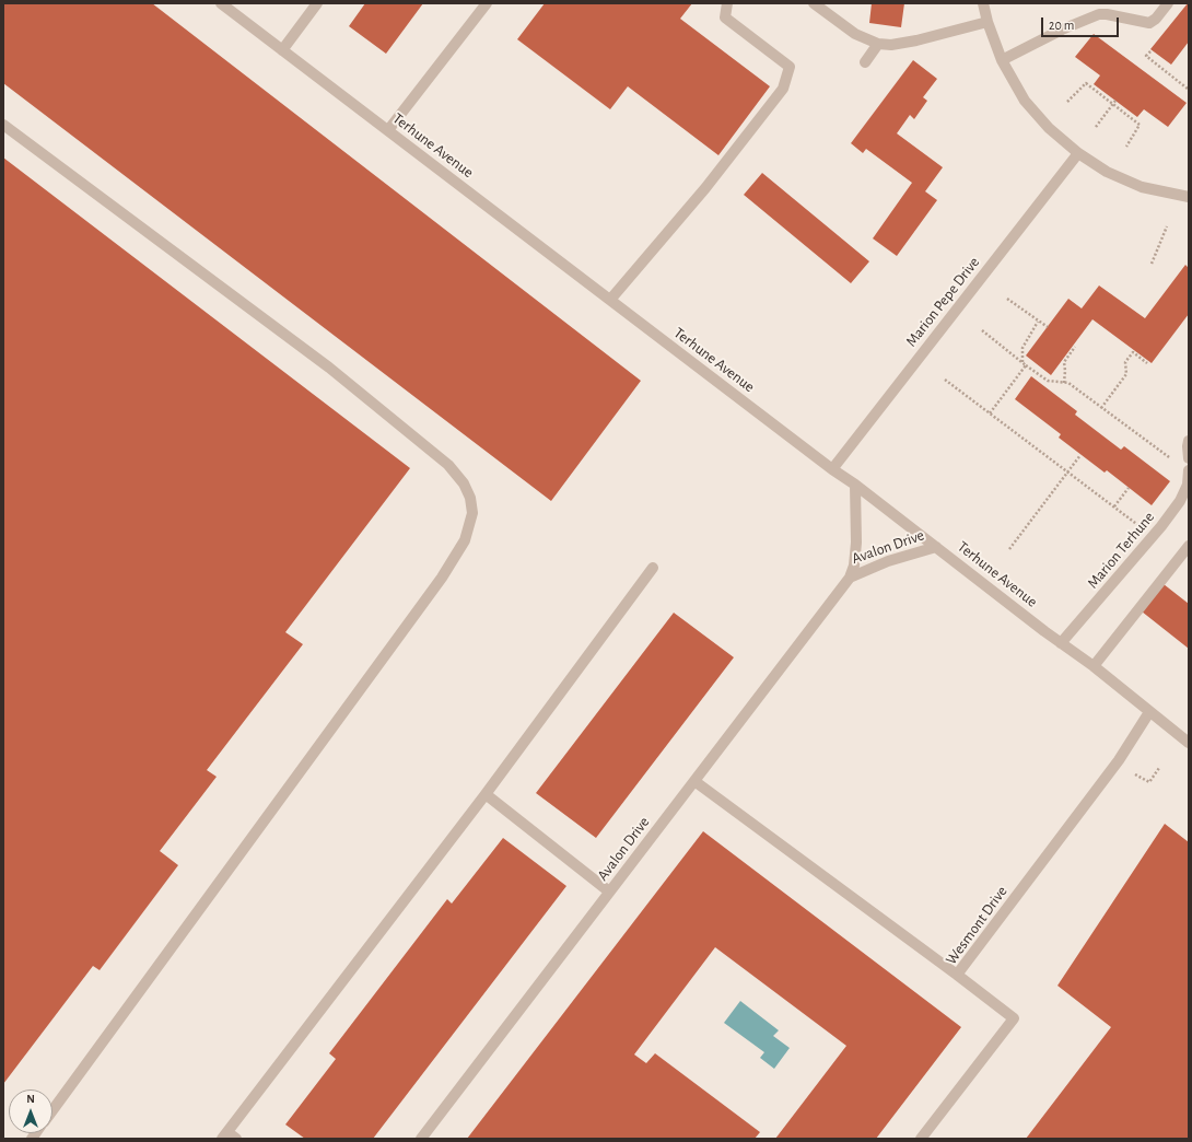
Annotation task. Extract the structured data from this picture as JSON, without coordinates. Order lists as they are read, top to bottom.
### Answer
{
  "streets": {
    "street": [
      "Terhune Avenue",
      "Marion Pepe Drive",
      "Avalon Drive",
      "Marion Terhune",
      "Wesmont Drive"
    ]
  },
  "crossings": [
    ["Terhune Avenue", "Marion Pepe Drive"],
    ["Terhune Avenue", "Avalon Drive"],
    ["Terhune Avenue", "Marion Terhune"],
    ["Terhune Avenue", "Wesmont Drive"]
  ],
  "scale_bar": "20 m",
  "north": "top"
}
